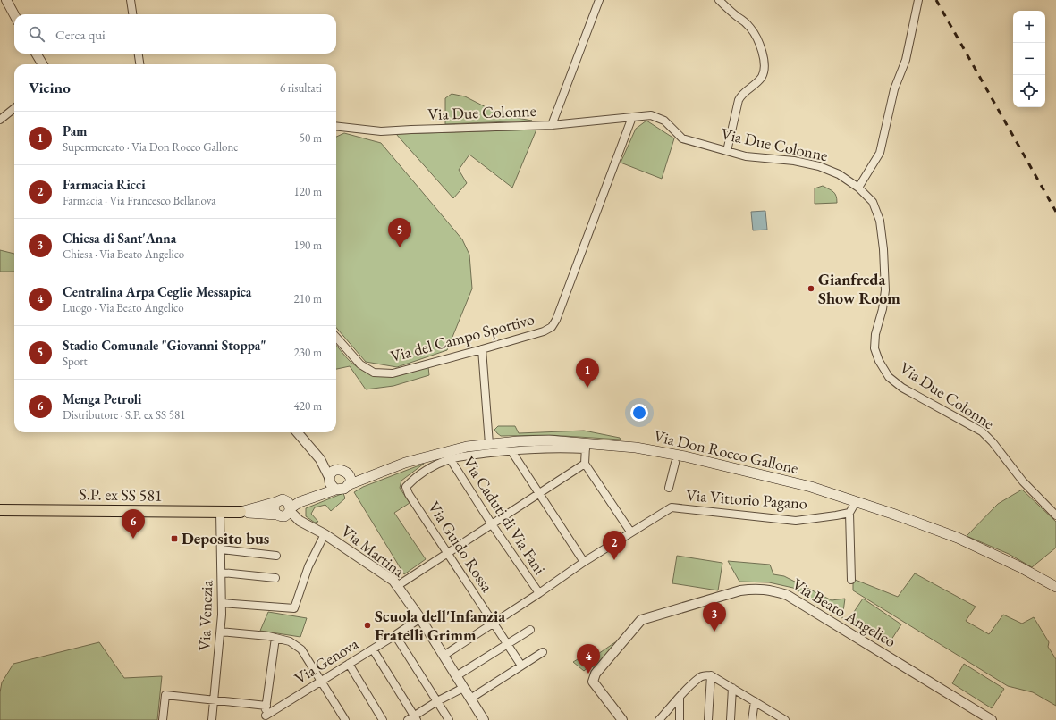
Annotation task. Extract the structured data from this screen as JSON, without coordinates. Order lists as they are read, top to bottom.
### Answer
{
  "streets": {
    "main road": ["Via Don Rocco Gallone", "S.P. ex SS 581"],
    "street": [
      "Via Due Colonne",
      "Via del Campo Sportivo",
      "Via Vittorio Pagano",
      "Via Caduti di Via Fani",
      "Via Guido Rossa",
      "Via Martina",
      "Via Beato Angelico",
      "Via Venezia",
      "Via Genova"
    ]
  },
  "crossings": [
    ["Via Due Colonne", "Via del Campo Sportivo"],
    ["Via Don Rocco Gallone", "Via Caduti di Via Fani"],
    ["Via Don Rocco Gallone", "Via Guido Rossa"],
    ["S.P. ex SS 581", "Via Venezia"],
    ["Via Caduti di Via Fani", "Via Guido Rossa"],
    ["Via Martina", "Via Genova"]
  ],
  "places": {
    "other": ["Gianfreda Show Room", "Scuola dell'Infanzia Fratelli Grimm"],
    "transit": ["Deposito bus"]
  },
  "page": {
    "map_buttons": ["+", "−"],
    "search": "Cerca qui",
    "heading": ["Vicino", "6 risultati"],
    "list": [
      {
        "mark": "1",
        "name": "Pam",
        "note": "Supermercato · Via Don Rocco Gallone",
        "value": "50 m"
      },
      {
        "mark": "2",
        "name": "Farmacia Ricci",
        "note": "Farmacia · Via Francesco Bellanova",
        "value": "120 m"
      },
      {
        "mark": "3",
        "name": "Chiesa di Sant'Anna",
        "note": "Chiesa · Via Beato Angelico",
        "value": "190 m"
      },
      {
        "mark": "4",
        "name": "Centralina Arpa Ceglie Messapica",
        "note": "Luogo · Via Beato Angelico",
        "value": "210 m"
      },
      {
        "mark": "5",
        "name": "Stadio Comunale \"Giovanni Stoppa\"",
        "note": "Sport",
        "value": "230 m"
      },
      {
        "mark": "6",
        "name": "Menga Petroli",
        "note": "Distributore · S.P. ex SS 581",
        "value": "420 m"
      }
    ],
    "pins": [
      "5",
      "1",
      "6",
      "2",
      "3",
      "4"
    ]
  }
}
